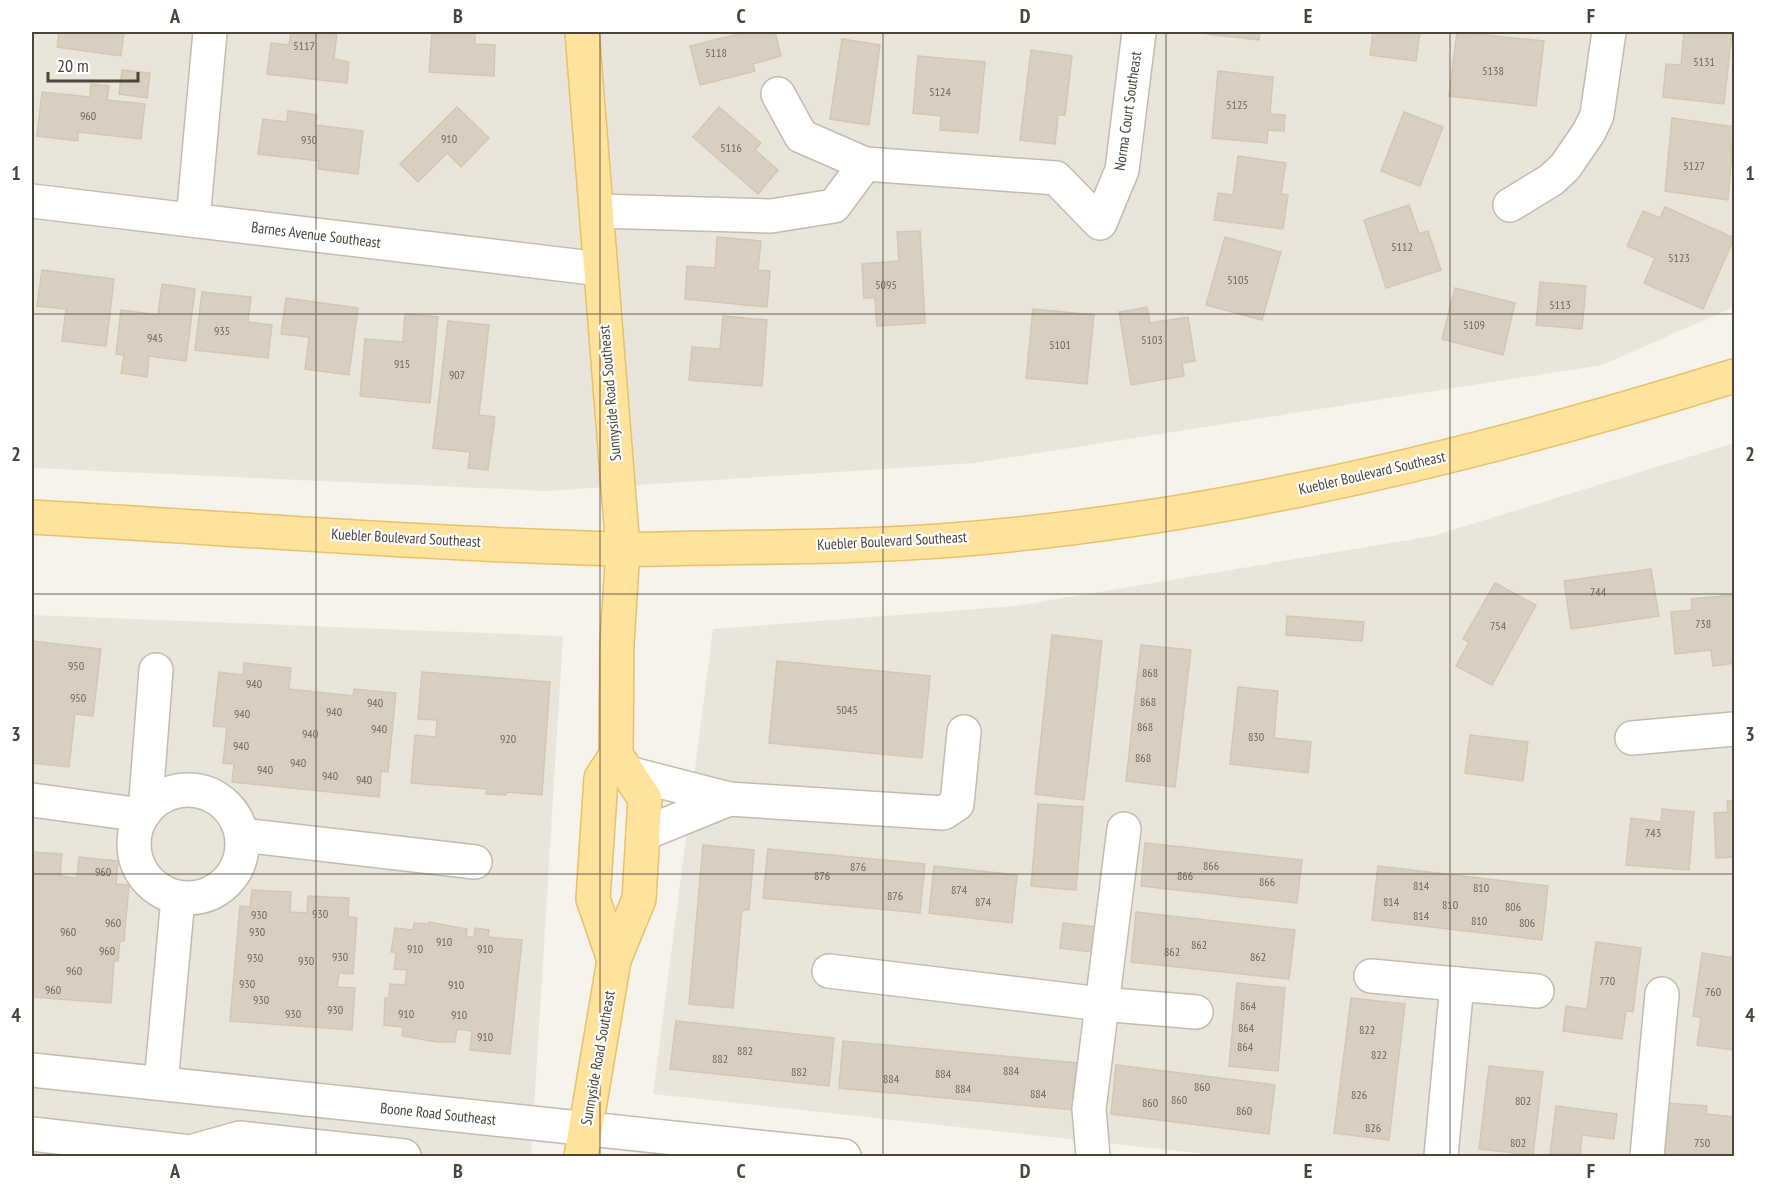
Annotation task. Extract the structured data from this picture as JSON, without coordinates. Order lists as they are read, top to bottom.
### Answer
{
  "streets": {
    "main road": ["Sunnyside Road Southeast", "Kuebler Boulevard Southeast"],
    "street": ["Norma Court Southeast", "Barnes Avenue Southeast", "Boone Road Southeast"]
  },
  "crossings": [
    ["Barnes Avenue Southeast", "Sunnyside Road Southeast"],
    ["Sunnyside Road Southeast", "Kuebler Boulevard Southeast"],
    ["Sunnyside Road Southeast", "Boone Road Southeast"]
  ],
  "house_numbers": [
    "5117",
    "5118",
    "5131",
    "5138",
    "5124",
    "5125",
    "960",
    "910",
    "930",
    "5116",
    "5127",
    "5112",
    "5123",
    "5105",
    "5095",
    "5113",
    "5109",
    "935",
    "945",
    "5103",
    "5101",
    "915",
    "907",
    "744",
    "738",
    "754",
    "950",
    "868",
    "940",
    "950",
    "868",
    "940",
    "5045",
    "940",
    "940",
    "868",
    "940",
    "940",
    "830",
    "920",
    "940",
    "868",
    "940",
    "940",
    "940",
    "940",
    "743",
    "866",
    "876",
    "960",
    "876",
    "866",
    "866",
    "814",
    "810",
    "874",
    "876",
    "874",
    "814",
    "810",
    "806",
    "930",
    "930",
    "814",
    "810",
    "960",
    "806",
    "960",
    "930",
    "910",
    "862",
    "910",
    "910",
    "960",
    "862",
    "930",
    "862",
    "930",
    "930",
    "960",
    "770",
    "930",
    "910",
    "960",
    "760",
    "930",
    "864",
    "930",
    "930",
    "910",
    "910",
    "864",
    "822",
    "910",
    "864",
    "882",
    "822",
    "882",
    "884",
    "882",
    "884",
    "884",
    "860",
    "884",
    "884",
    "826",
    "860",
    "802",
    "860",
    "860",
    "826",
    "802",
    "750"
  ],
  "scale_bar": "20 m",
  "grid": {
    "columns": [
      "A",
      "B",
      "C",
      "D",
      "E",
      "F"
    ],
    "rows": [
      "1",
      "2",
      "3",
      "4"
    ]
  }
}
